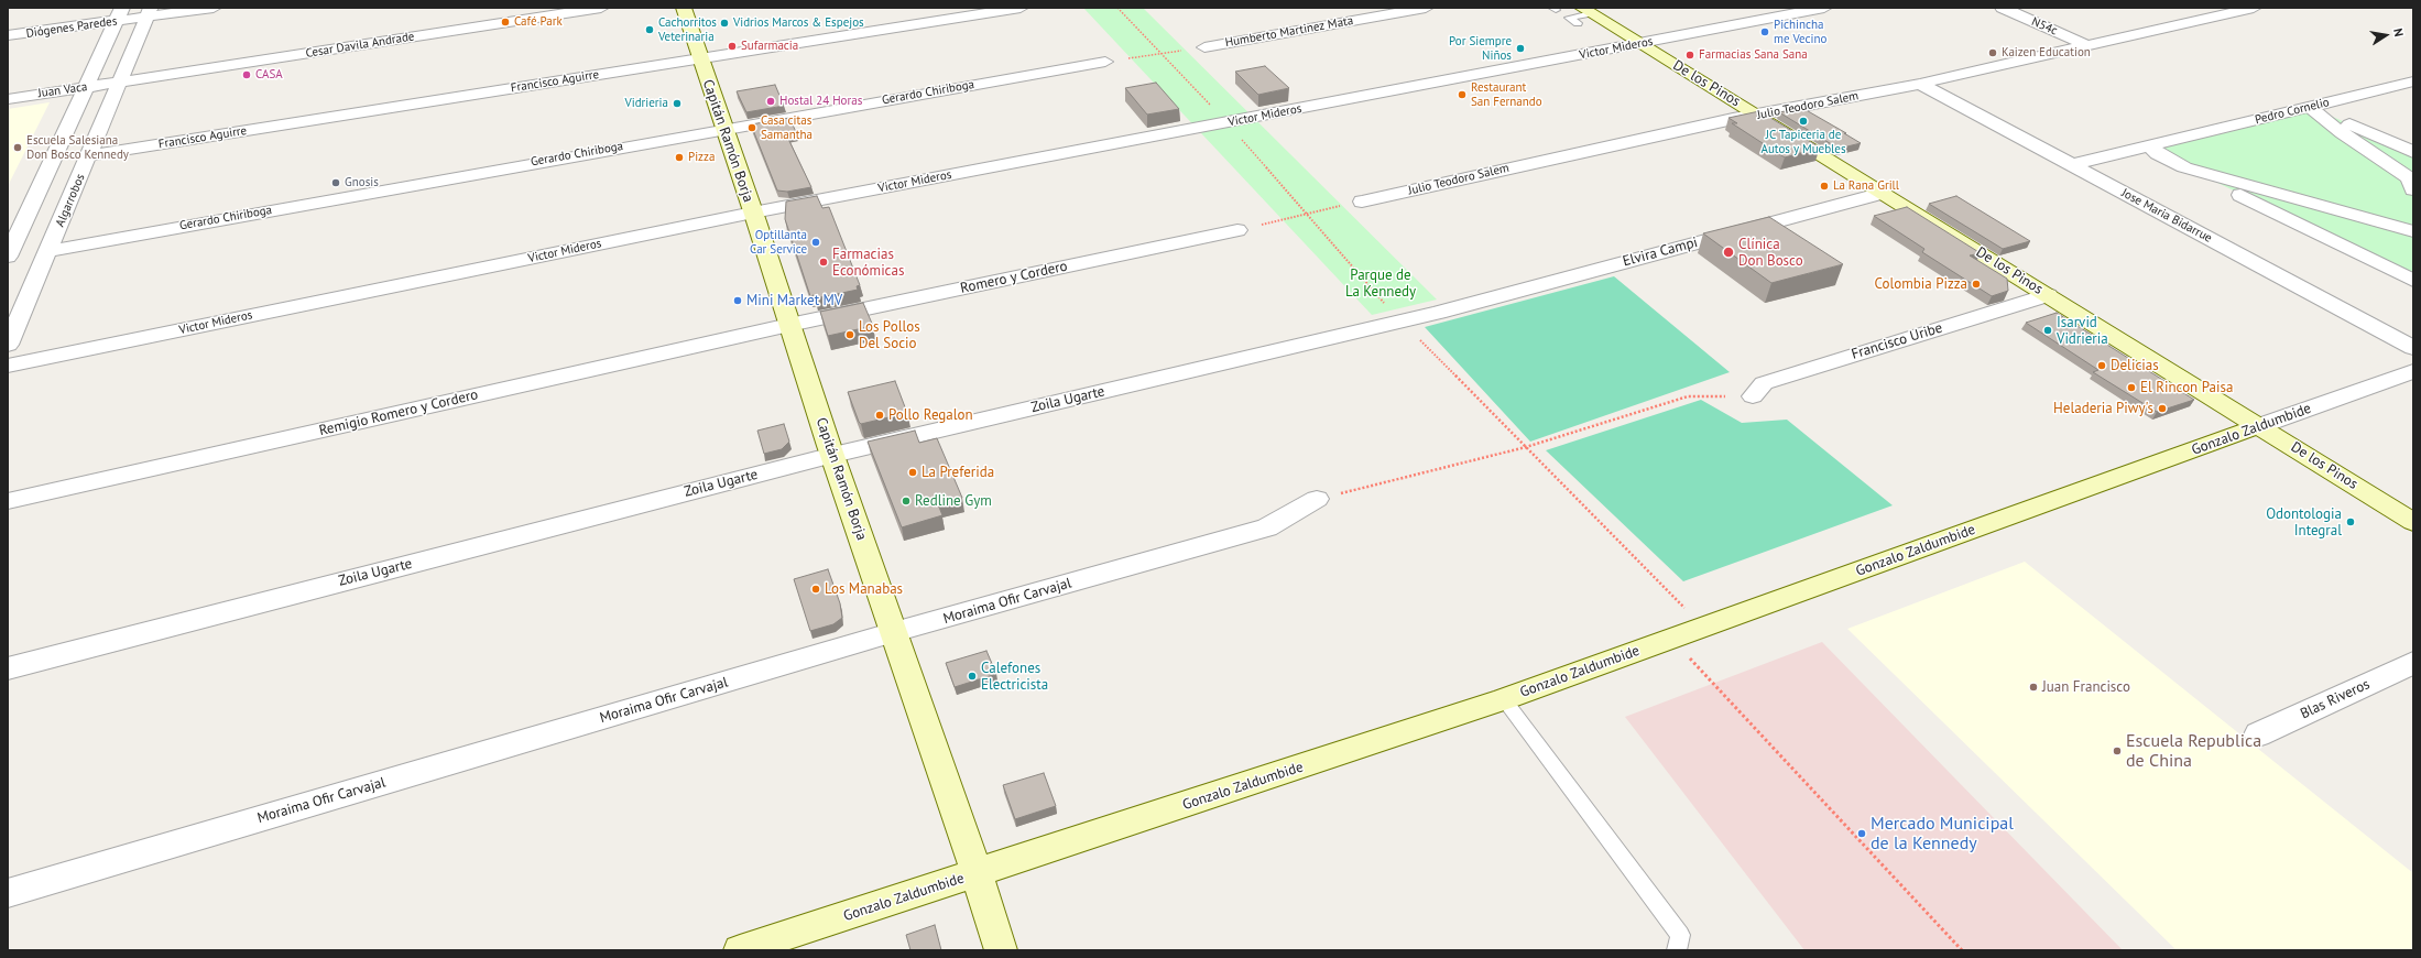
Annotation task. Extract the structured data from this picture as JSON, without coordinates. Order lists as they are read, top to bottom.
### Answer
{
  "streets": {
    "street": [
      "N54c",
      "Diógenes Paredes",
      "Humberto Martinez Mata",
      "Cesar Davila Andrade",
      "Victor Mideros",
      "Francisco Aguirre",
      "De los Pinos",
      "Juan Vaca",
      "Gerardo Chiriboga",
      "Julio Teodoro Salem",
      "Pedro Cornelio",
      "Capitán Ramón Borja",
      "Algarrobos",
      "Jose Maria Bidarrue",
      "Elvira Campi",
      "Romero y Cordero",
      "Francisco Uribe",
      "Zoila Ugarte",
      "Remigio Romero y Cordero",
      "Gonzalo Zaldumbide",
      "Moraima Ofir Carvajal",
      "Blas Riveros"
    ]
  },
  "crossings": [
    ["N54c", "Julio Teodoro Salem"],
    ["Diógenes Paredes", "Algarrobos"],
    ["Cesar Davila Andrade", "Juan Vaca"],
    ["Cesar Davila Andrade", "Algarrobos"],
    ["Victor Mideros", "De los Pinos"],
    ["Victor Mideros", "Capitán Ramón Borja"],
    ["Francisco Aguirre", "Capitán Ramón Borja"],
    ["Francisco Aguirre", "Algarrobos"],
    ["De los Pinos", "Julio Teodoro Salem"],
    ["De los Pinos", "Elvira Campi"],
    ["De los Pinos", "Francisco Uribe"],
    ["De los Pinos", "Gonzalo Zaldumbide"],
    ["Juan Vaca", "Algarrobos"],
    ["Gerardo Chiriboga", "Capitán Ramón Borja"],
    ["Gerardo Chiriboga", "Algarrobos"],
    ["Julio Teodoro Salem", "Jose Maria Bidarrue"],
    ["Pedro Cornelio", "Jose Maria Bidarrue"],
    ["Capitán Ramón Borja", "Romero y Cordero"],
    ["Capitán Ramón Borja", "Zoila Ugarte"],
    ["Capitán Ramón Borja", "Remigio Romero y Cordero"],
    ["Capitán Ramón Borja", "Gonzalo Zaldumbide"],
    ["Capitán Ramón Borja", "Moraima Ofir Carvajal"],
    ["Elvira Campi", "Zoila Ugarte"],
    ["Romero y Cordero", "Remigio Romero y Cordero"]
  ],
  "parks": ["Parque de La Kennedy"],
  "places": [
    "Café Park",
    "Vidrios Marcos & Espejos",
    "Cachorritos Veterinaria",
    "Pichincha me Vecino",
    "Sufarmacia",
    "Por Siempre Niños",
    "Kaizen Education",
    "Farmacias Sana Sana",
    "CASA",
    "Restaurant San Fernando",
    "Hostal 24 Horas",
    "Vidrieria",
    "JC Tapiceria de Autos y Muebles",
    "Casa citas Samantha",
    "Escuela Salesiana Don Bosco Kennedy",
    "Pizza",
    "Gnosis",
    "La Rana Grill",
    "Optillanta Car Service",
    "Clínica Don Bosco",
    "Farmacias Económicas",
    "Colombia Pizza",
    "Mini Market MV",
    "Isarvid Vidrieria",
    "Los Pollos Del Socio",
    "Delicias",
    "El Rincon Paisa",
    "Heladeria Piwy's",
    "Pollo Regalon",
    "La Preferida",
    "Redline Gym",
    "Odontologia Integral",
    "Los Manabas",
    "Calefones Electricista",
    "Juan Francisco",
    "Escuela Republica de China",
    "Mercado Municipal de la Kennedy"
  ],
  "north": "right"
}
